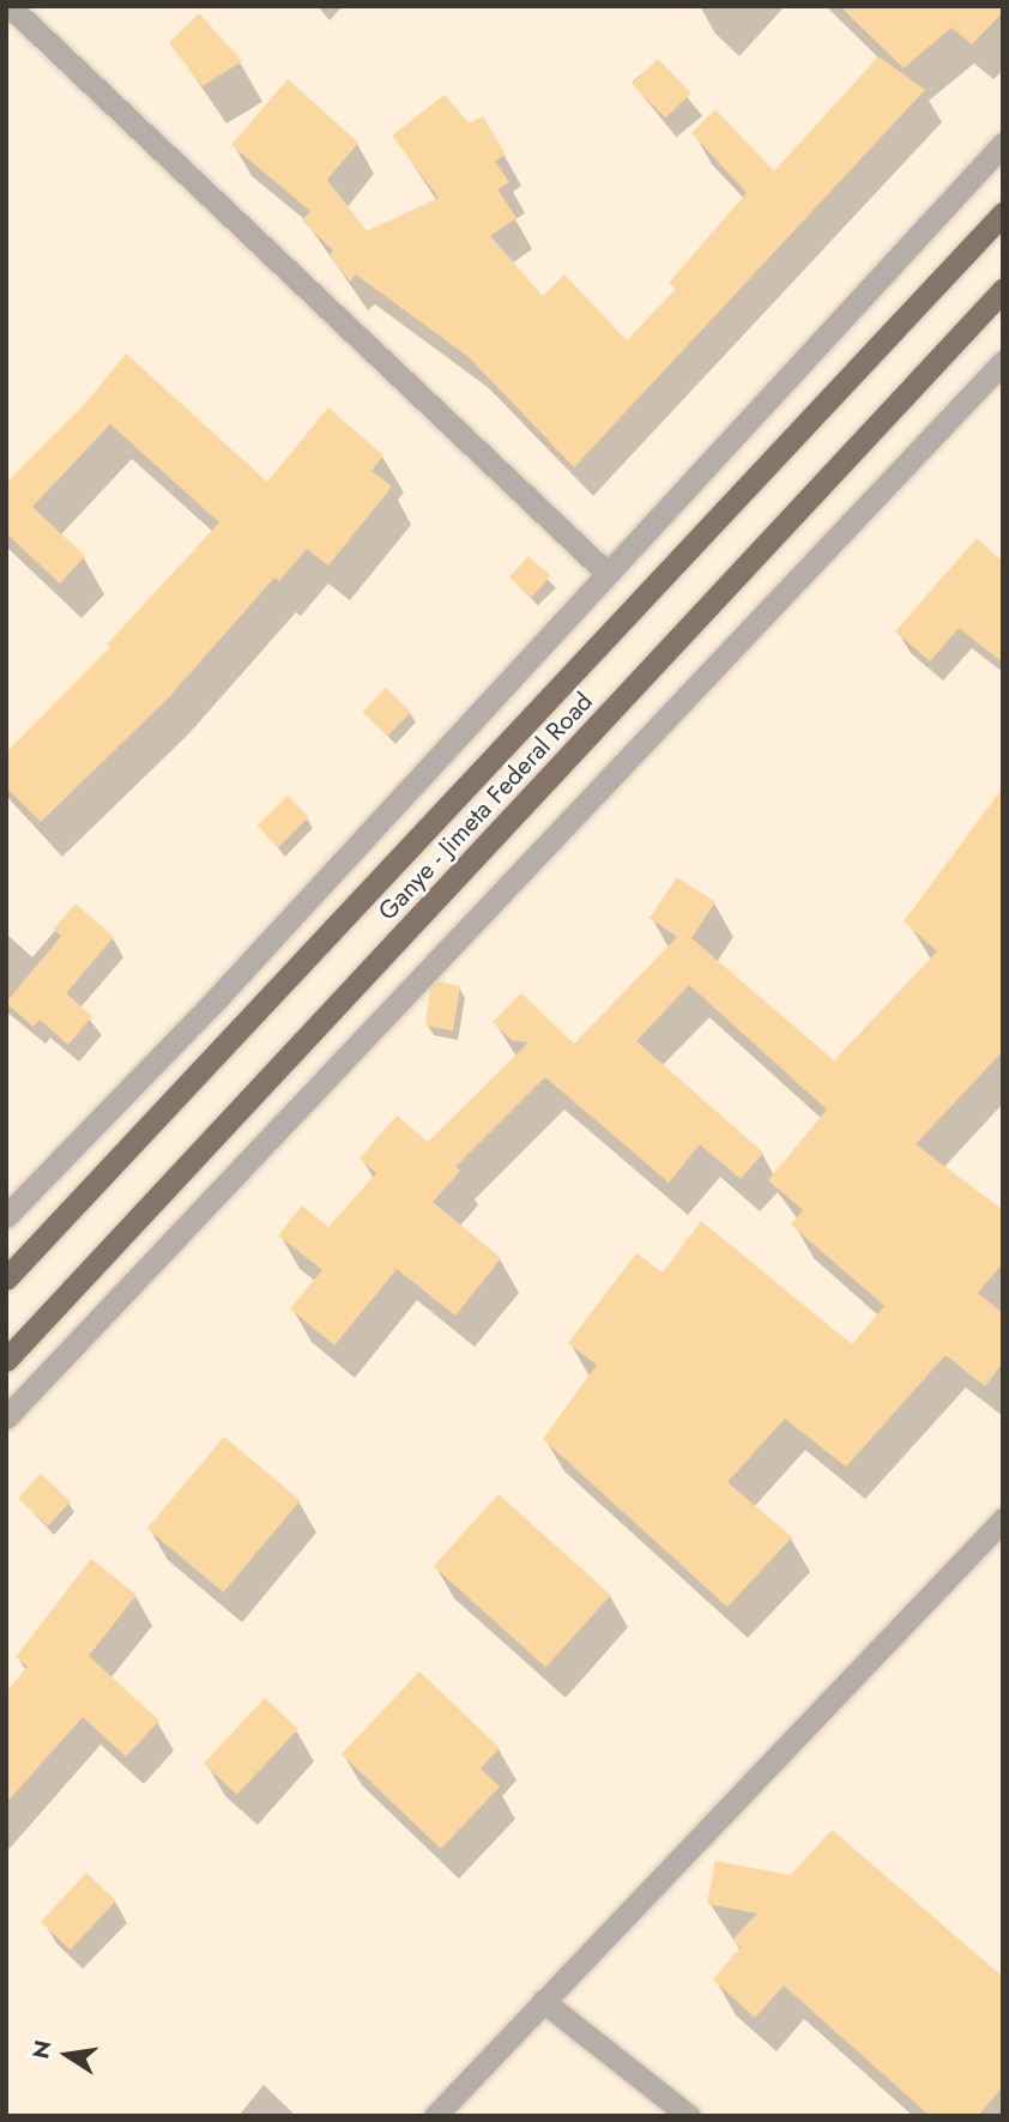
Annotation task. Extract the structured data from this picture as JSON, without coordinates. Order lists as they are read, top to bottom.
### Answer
{
  "streets": {
    "main road": ["Ganye - Jimeta Federal Road"]
  },
  "north": "left"
}
